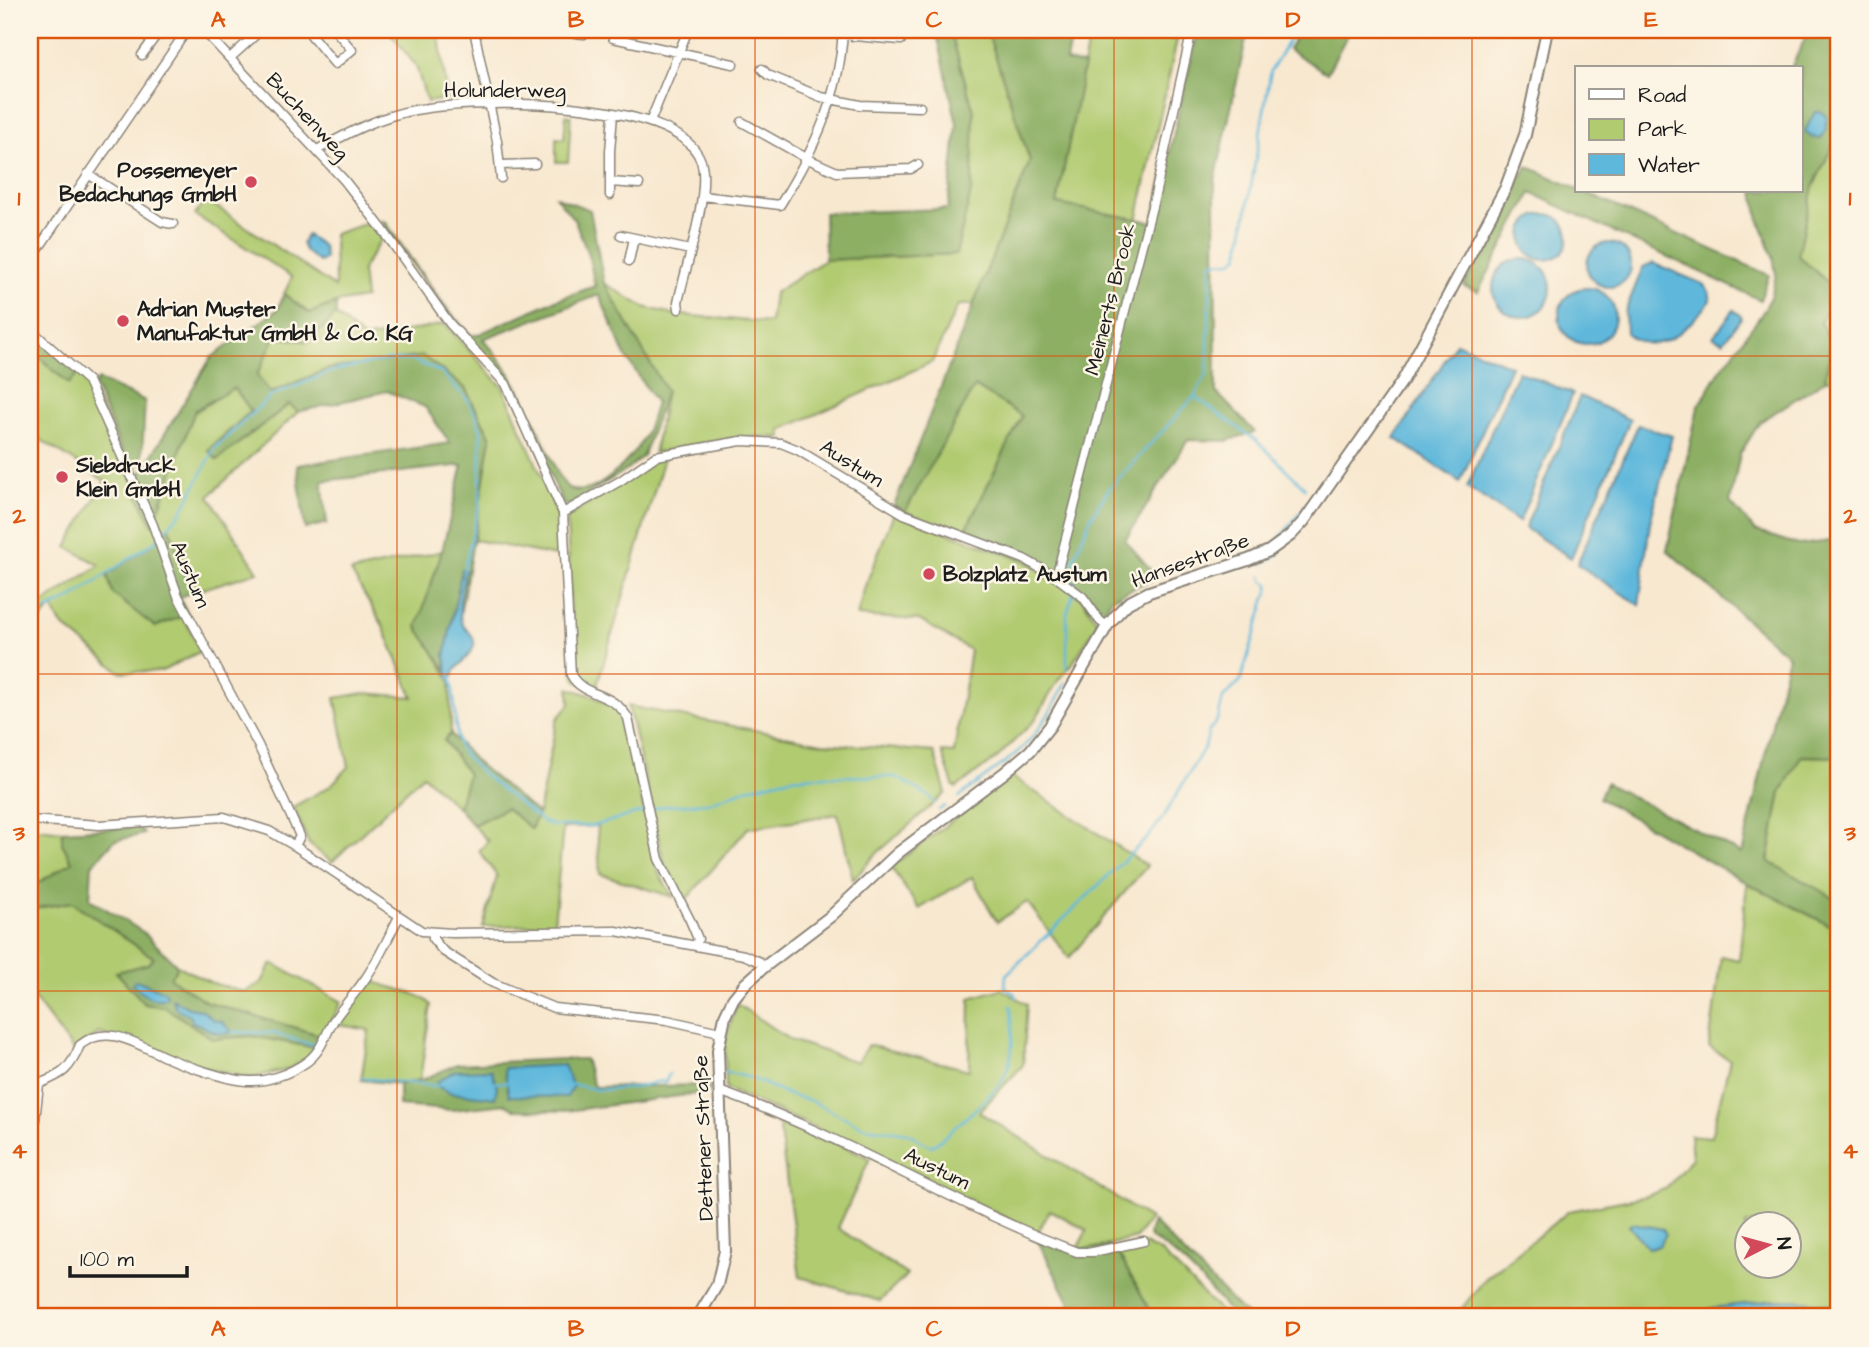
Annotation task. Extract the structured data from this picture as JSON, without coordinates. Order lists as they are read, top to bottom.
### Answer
{
  "streets": {
    "street": [
      "Holunderweg",
      "Buchenweg",
      "Meinerts Brook",
      "Austum",
      "Hansestraße",
      "Dettener Straße"
    ]
  },
  "crossings": [
    ["Holunderweg", "Buchenweg"],
    ["Buchenweg", "Austum"],
    ["Meinerts Brook", "Austum"],
    ["Austum", "Hansestraße"],
    ["Austum", "Dettener Straße"],
    ["Hansestraße", "Dettener Straße"]
  ],
  "places": [
    "Possemeyer Bedachungs GmbH",
    "Adrian Muster Manufaktur GmbH & Co. KG",
    "Siebdruck Klein GmbH",
    "Bolzplatz Austum"
  ],
  "legend": ["Road", "Park", "Water"],
  "scale_bar": "100 m",
  "north": "right",
  "grid": {
    "columns": [
      "A",
      "B",
      "C",
      "D",
      "E"
    ],
    "rows": [
      "1",
      "2",
      "3",
      "4"
    ]
  }
}
